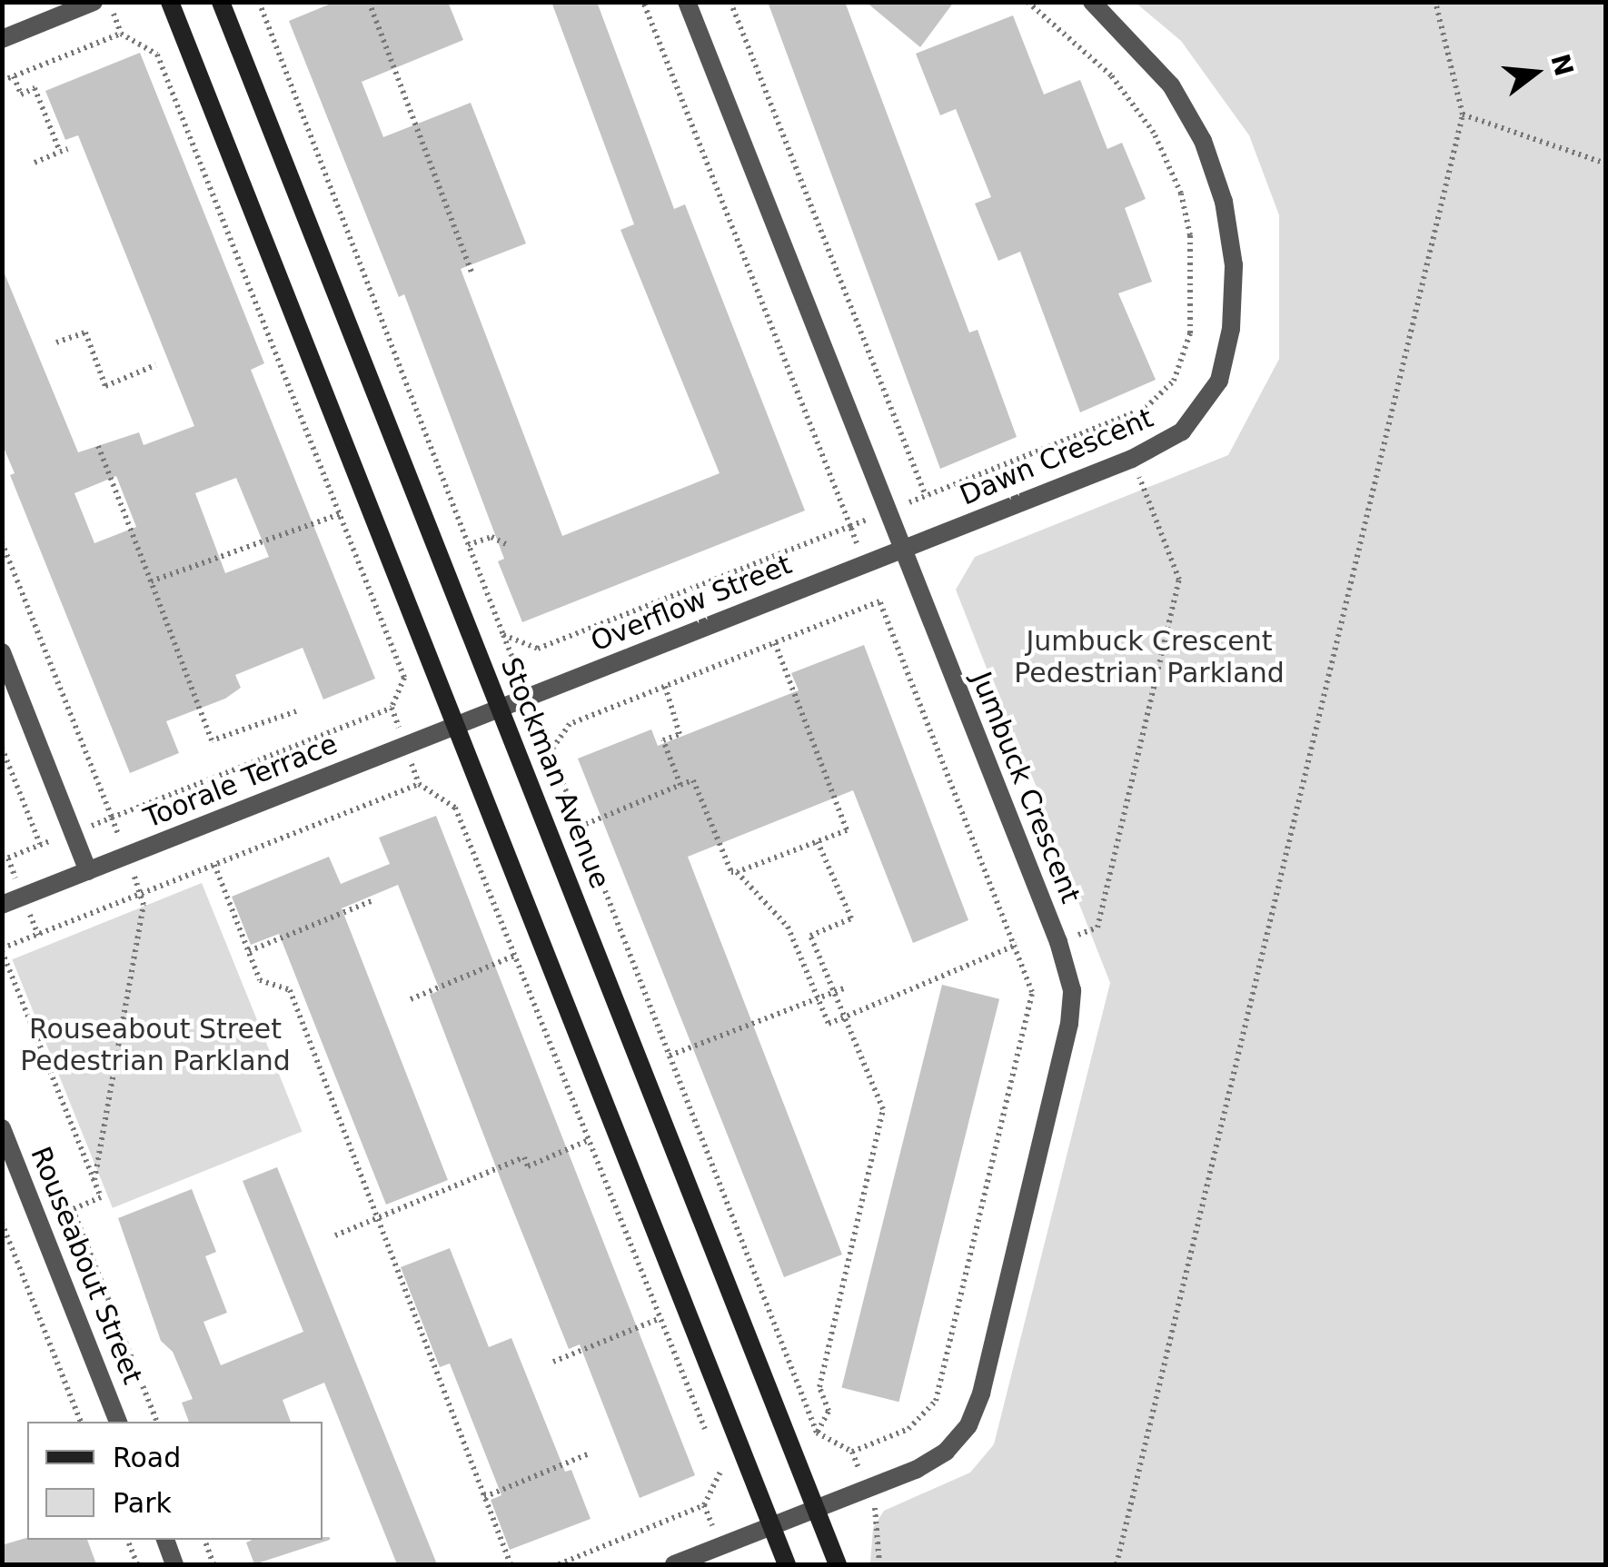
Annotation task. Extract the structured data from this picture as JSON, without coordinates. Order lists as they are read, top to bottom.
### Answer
{
  "streets": {
    "street": [
      "Dawn Crescent",
      "Overflow Street",
      "Stockman Avenue",
      "Toorale Terrace",
      "Jumbuck Crescent",
      "Rouseabout Street"
    ]
  },
  "crossings": [
    ["Dawn Crescent", "Overflow Street"],
    ["Dawn Crescent", "Jumbuck Crescent"],
    ["Overflow Street", "Stockman Avenue"],
    ["Overflow Street", "Toorale Terrace"],
    ["Overflow Street", "Jumbuck Crescent"],
    ["Stockman Avenue", "Toorale Terrace"],
    ["Stockman Avenue", "Jumbuck Crescent"]
  ],
  "parks": ["Jumbuck Crescent Pedestrian Parkland", "Rouseabout Street Pedestrian Parkland"],
  "legend": ["Road", "Park"],
  "north": "right"
}
